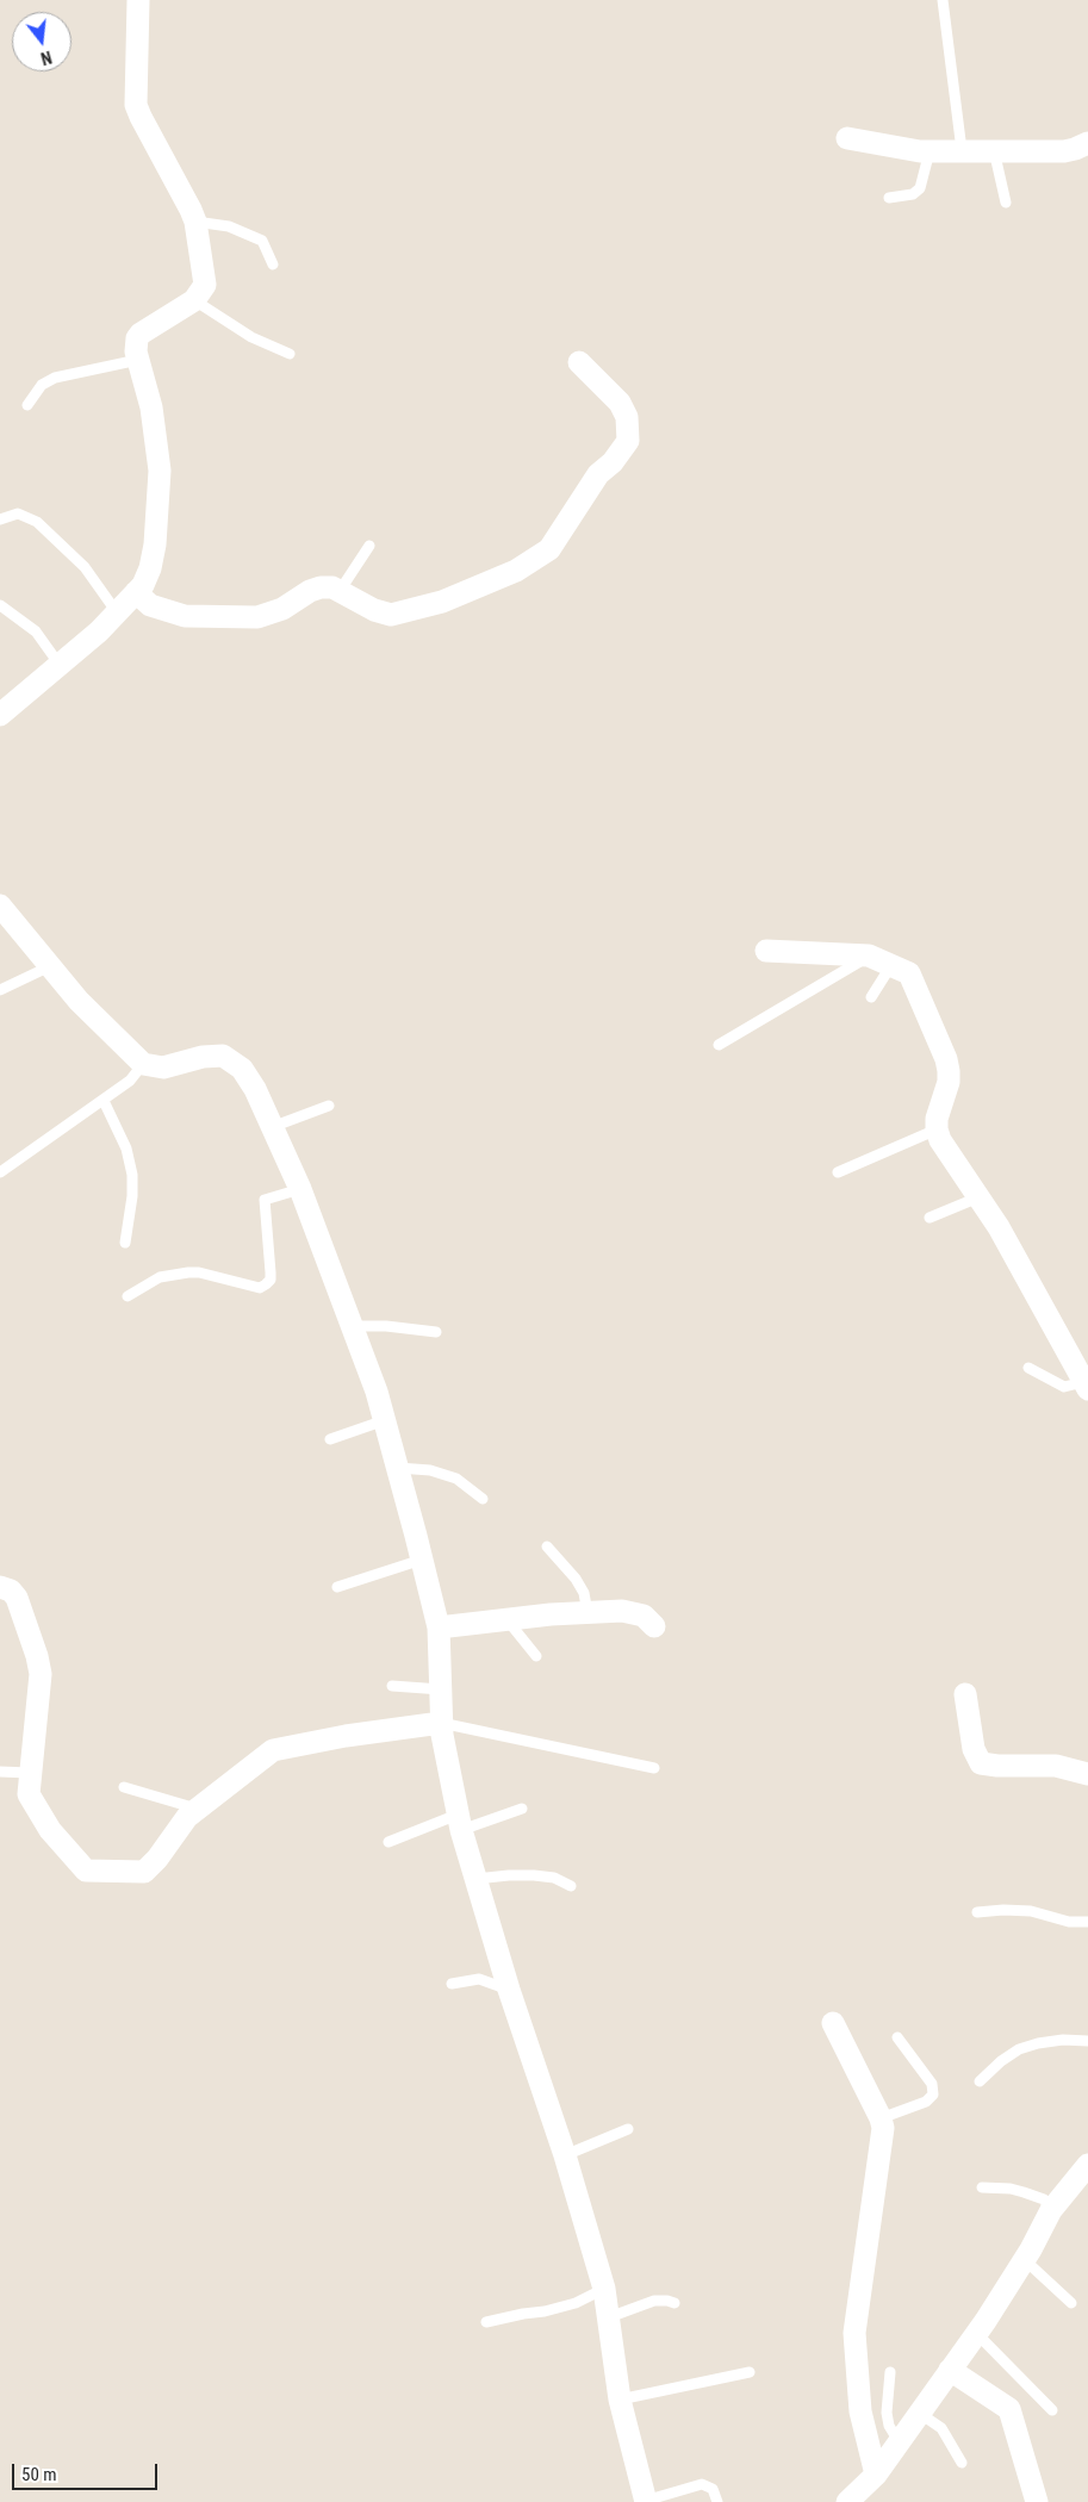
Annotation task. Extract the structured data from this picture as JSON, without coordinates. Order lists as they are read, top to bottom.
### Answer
{
  "scale_bar": "50 m",
  "north": "bottom"
}
